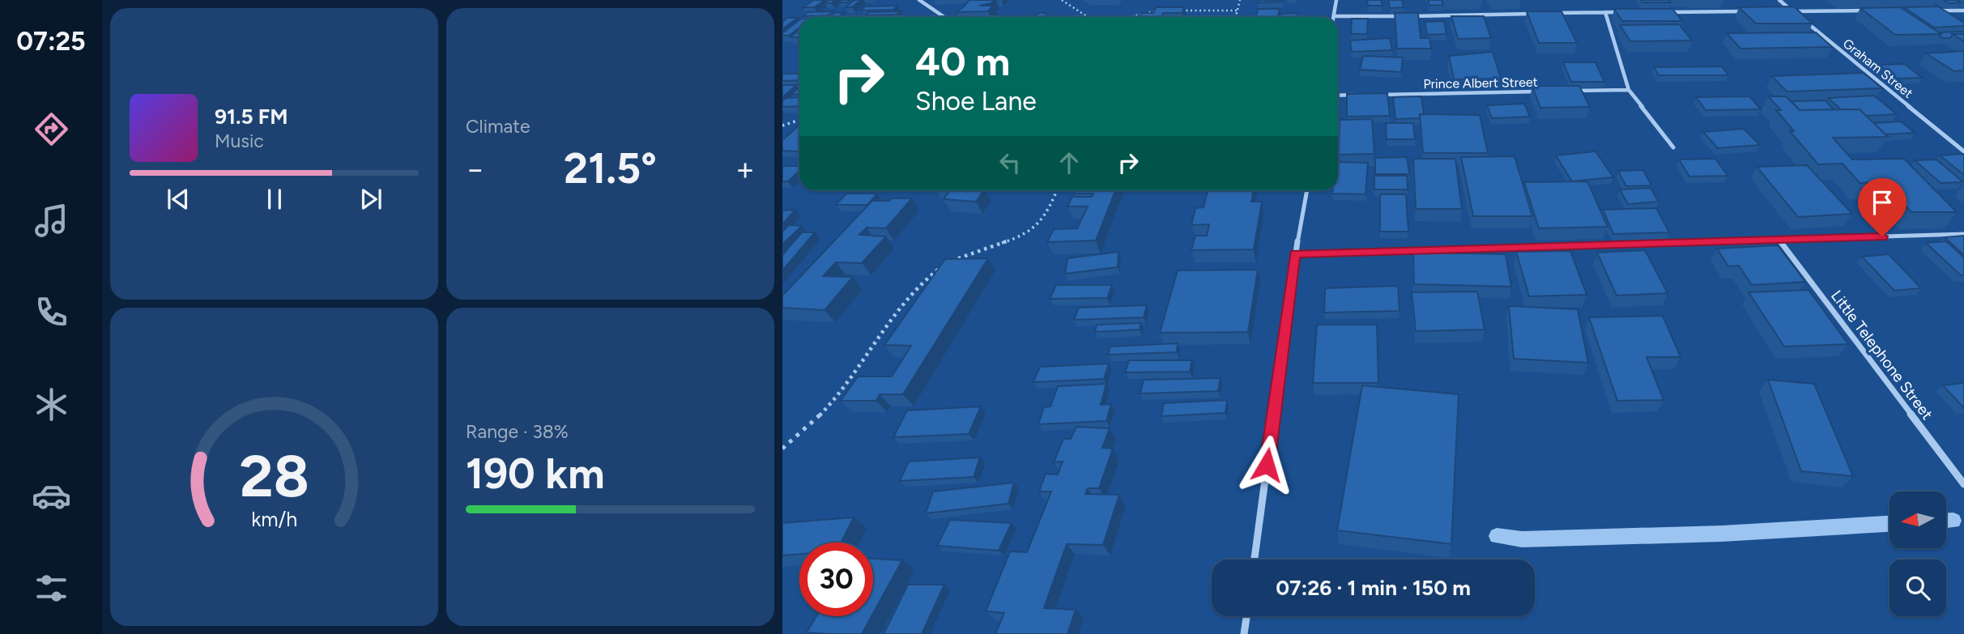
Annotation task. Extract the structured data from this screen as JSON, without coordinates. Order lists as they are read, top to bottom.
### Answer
{
  "streets": {
    "street": ["Graham Street", "Prince Albert Street", "Little Telephone Street"]
  },
  "north": "left",
  "page": {
    "tabs": "07:25",
    "tile": [
      "Climate",
      ["Range · 38%", "190 km"]
    ],
    "turn": ["40 m", "Shoe Lane"],
    "song": ["91.5 FM", "Music"],
    "heat": ["−", "21.5°", "+"],
    "limit": "30",
    "trip": "07:26 · 1 min · 150 m",
    "gauge": ["28", "km/h"]
  }
}
